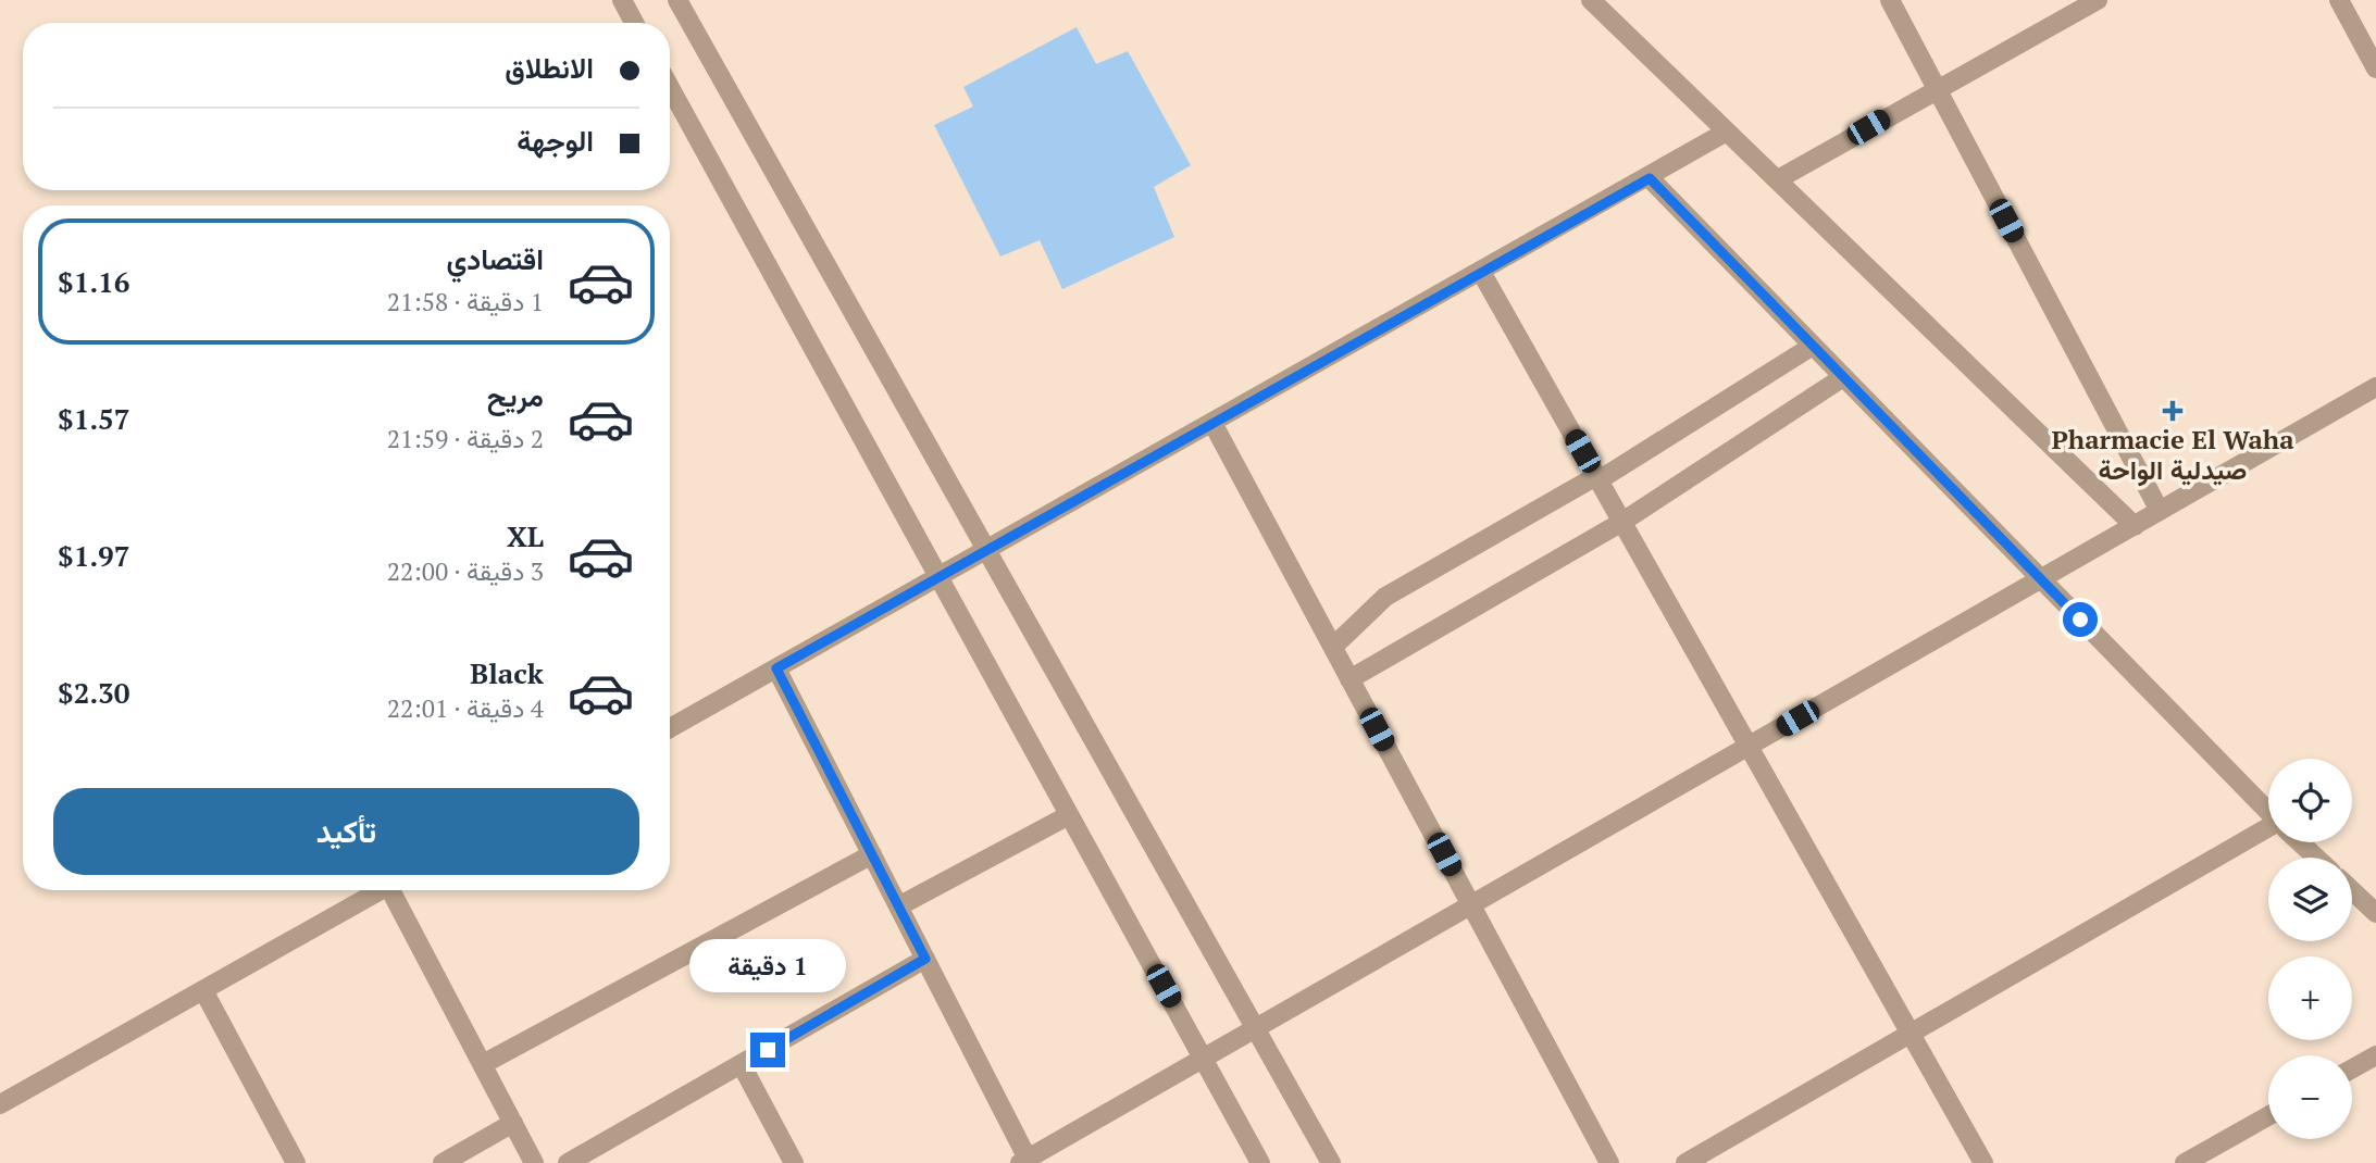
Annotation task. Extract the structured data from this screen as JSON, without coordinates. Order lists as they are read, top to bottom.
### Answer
{
  "places": {
    "health": ["Pharmacie El Waha صيدلية الواحة"]
  },
  "page": {
    "banner": ["الانطلاق", "الوجهة"],
    "list": [
      {
        "name": "اقتصادي",
        "note": "1 دقيقة · 21:58",
        "value": "$1.16"
      },
      {
        "name": "مريح",
        "note": "2 دقيقة · 21:59",
        "value": "$1.57"
      },
      {
        "name": "XL",
        "note": "3 دقيقة · 22:00",
        "value": "$1.97"
      },
      {
        "name": "Black",
        "note": "4 دقيقة · 22:01",
        "value": "$2.30"
      }
    ],
    "map_buttons": ["+", "−"],
    "buttons": "تأكيد",
    "bubble": "1 دقيقة"
  }
}
